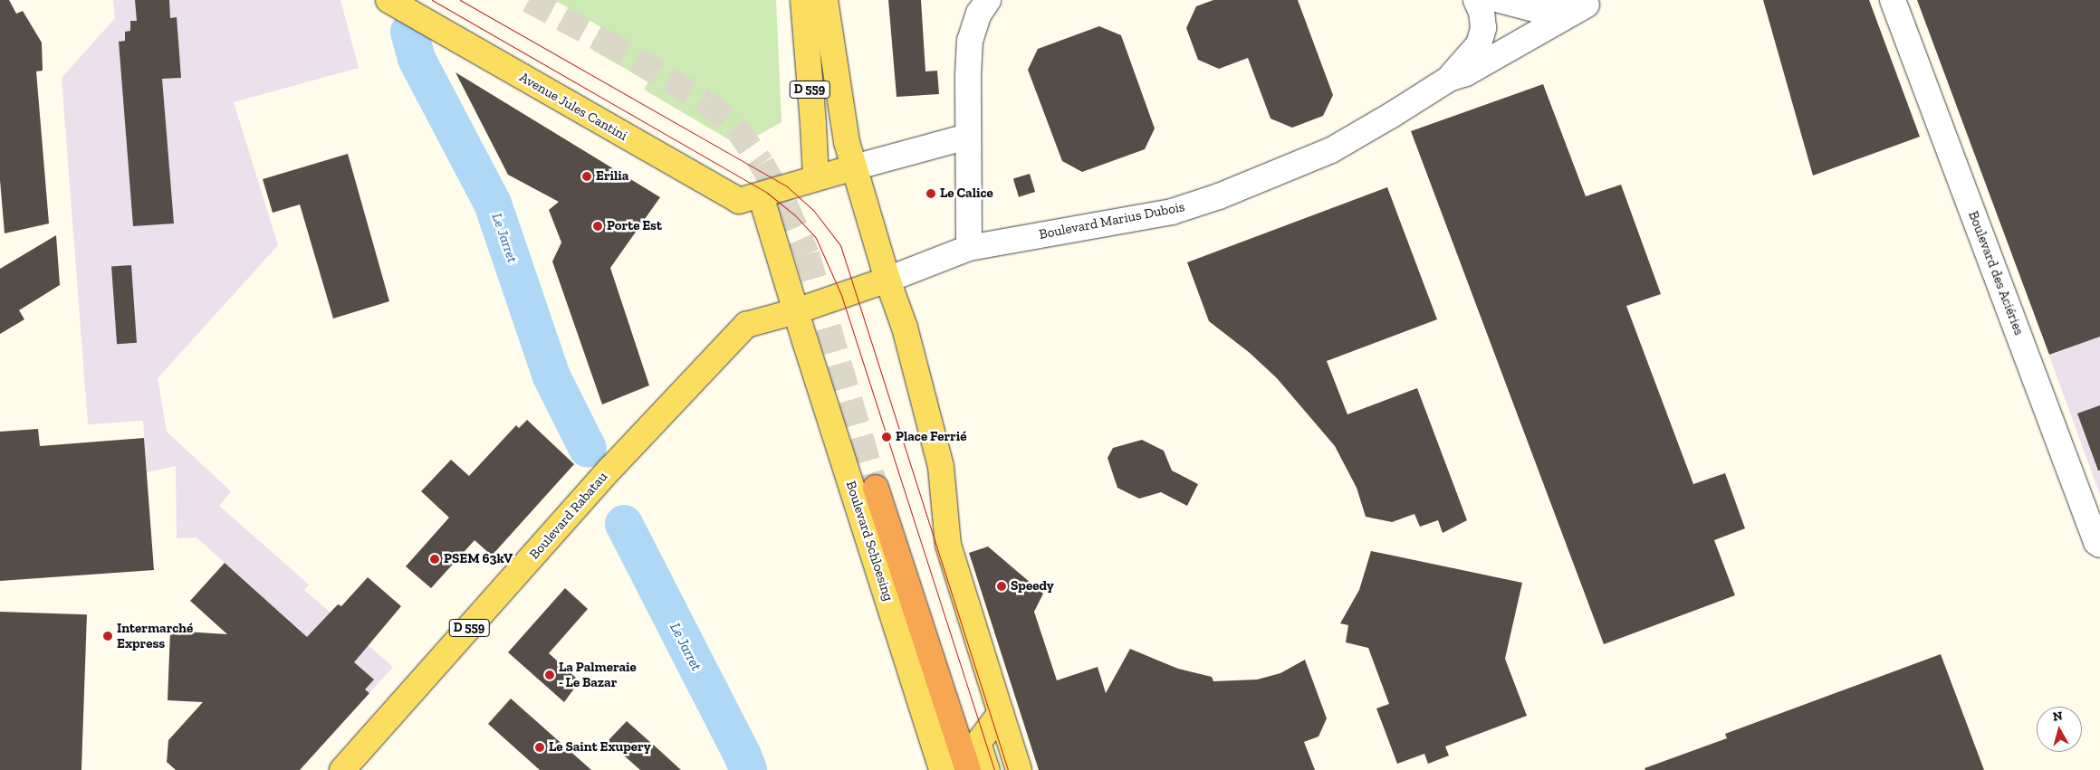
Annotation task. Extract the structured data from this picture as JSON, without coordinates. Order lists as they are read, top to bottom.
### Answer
{
  "streets": {
    "main road": [
      "D 559",
      "Avenue Jules Cantini",
      "Boulevard Rabatau",
      "Boulevard Schloesing"
    ],
    "street": ["Boulevard Marius Dubois", "Boulevard des Aciéries"]
  },
  "crossings": [
    ["D 559", "Avenue Jules Cantini"],
    ["D 559", "Boulevard Marius Dubois"],
    ["D 559", "Boulevard Rabatau"],
    ["D 559", "Boulevard Schloesing"],
    ["Avenue Jules Cantini", "Boulevard Schloesing"],
    ["Boulevard Rabatau", "Boulevard Schloesing"]
  ],
  "water": ["Le Jarret"],
  "places": [
    "Erilia",
    "Le Calice",
    "Porte Est",
    "Place Ferrié",
    "PSEM 63kV",
    "Speedy",
    "Intermarché Express",
    "La Palmeraie - Le Bazar",
    "Le Saint Exupery"
  ],
  "north": "top"
}
